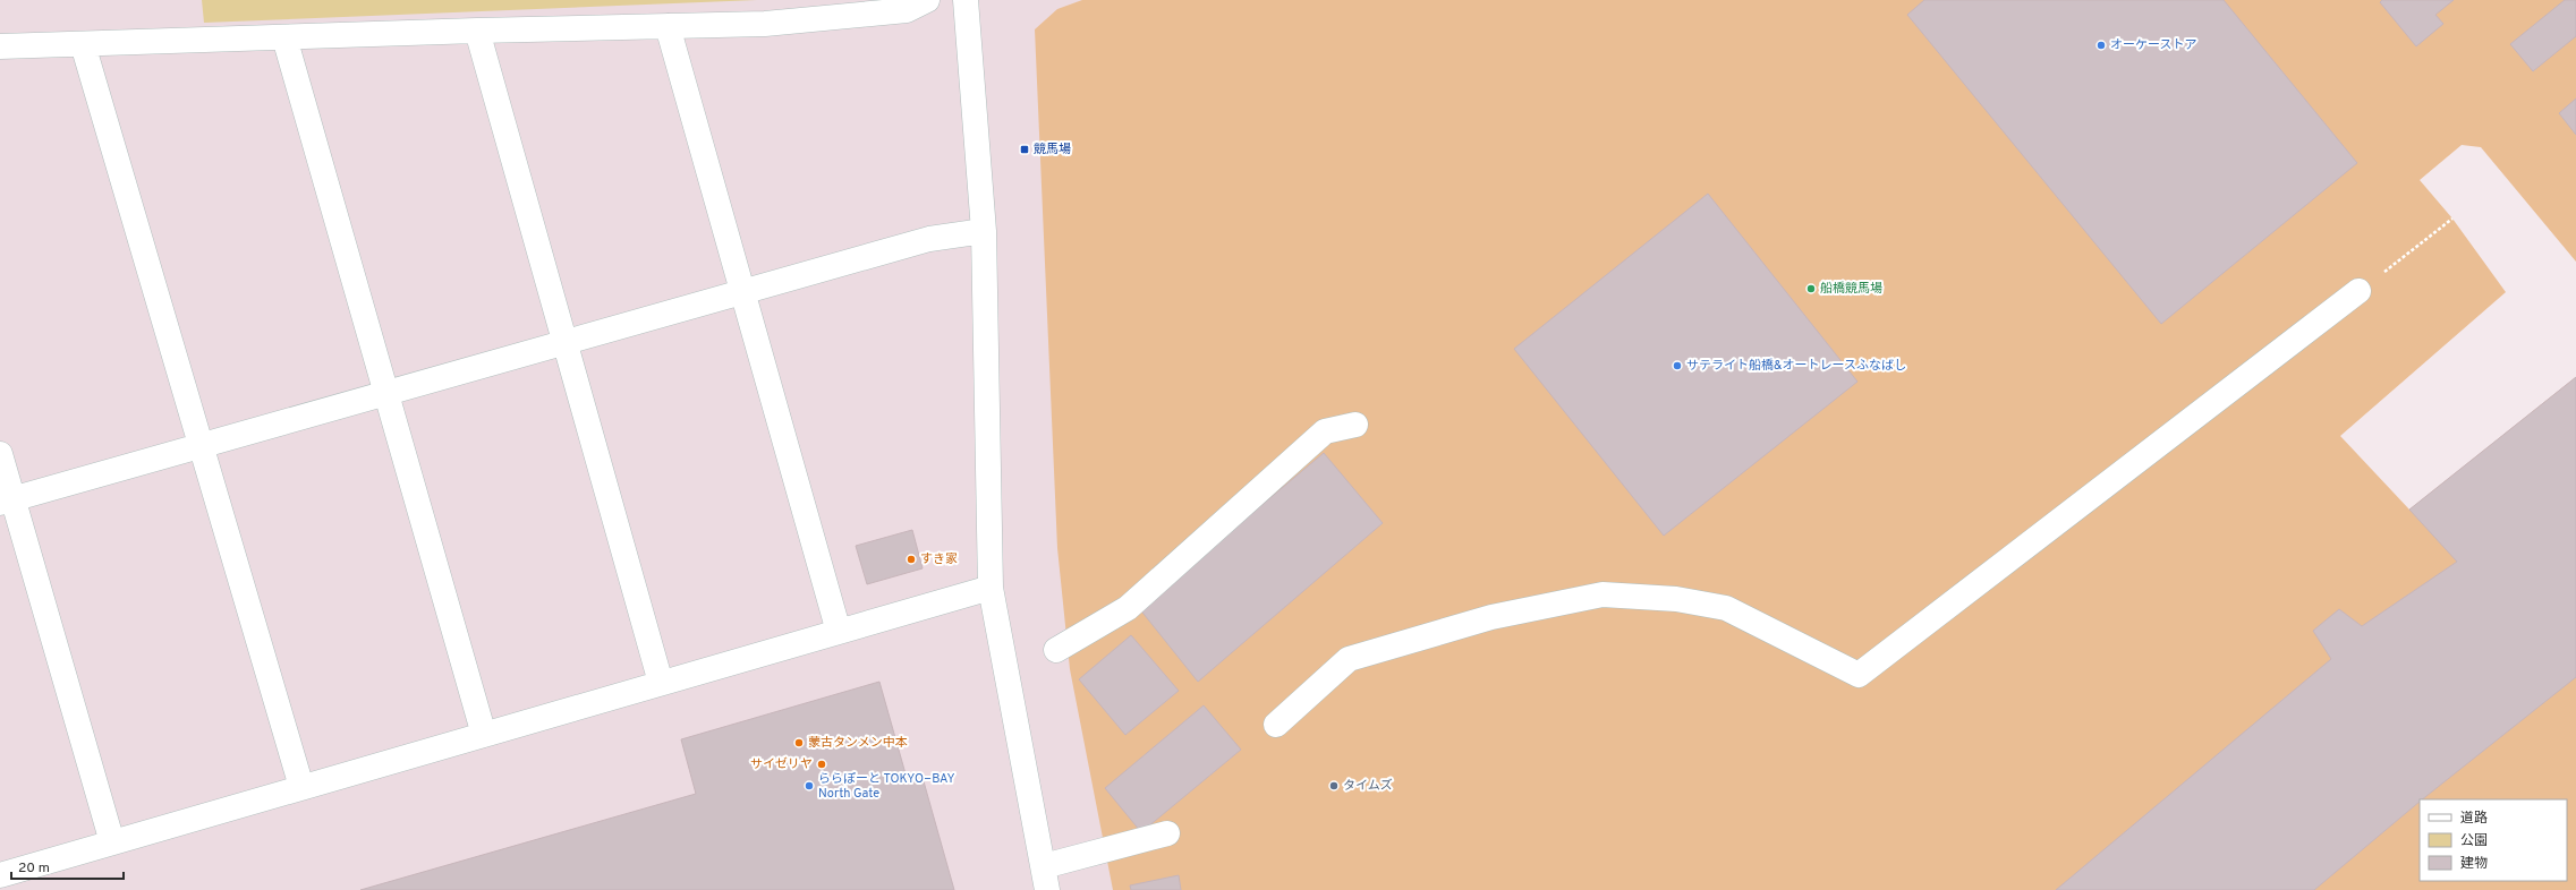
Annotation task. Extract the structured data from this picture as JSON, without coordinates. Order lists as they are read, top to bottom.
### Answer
{
  "places": {
    "other": [
      "オーケーストア",
      "船橋競馬場",
      "サテライト船橋&オートレースふなばし",
      "すき家",
      "蒙古タンメン中本",
      "サイゼリヤ",
      "ららぽーと TOKYO−BAY North Gate",
      "タイムズ"
    ],
    "transit": ["競馬場"]
  },
  "legend": ["道路", "公園", "建物"],
  "scale_bar": "20 m"
}
